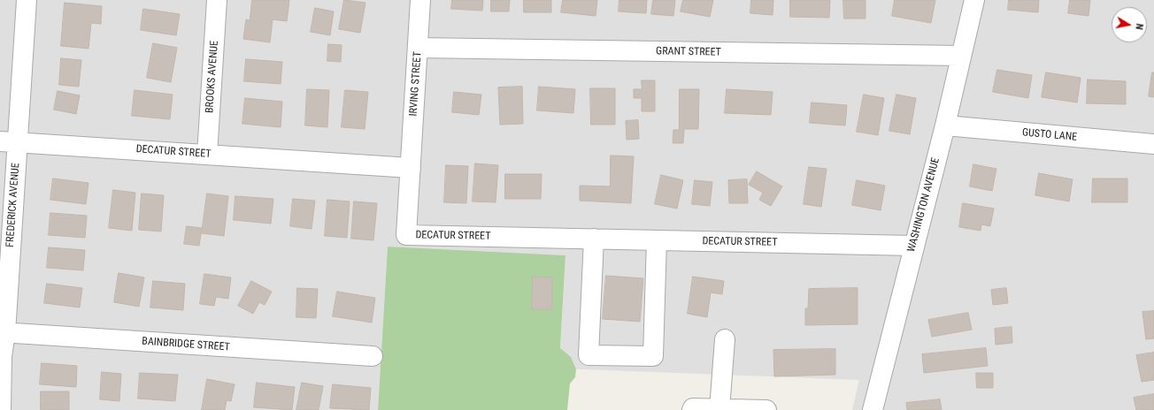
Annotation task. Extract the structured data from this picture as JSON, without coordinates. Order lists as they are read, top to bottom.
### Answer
{
  "streets": {
    "street": [
      "GRANT STREET",
      "BROOKS AVENUE",
      "IRVING STREET",
      "GUSTO LANE",
      "DECATUR STREET",
      "FREDERICK AVENUE",
      "WASHINGTON AVENUE",
      "BAINBRIDGE STREET"
    ]
  },
  "crossings": [
    ["GRANT STREET", "IRVING STREET"],
    ["GRANT STREET", "WASHINGTON AVENUE"],
    ["BROOKS AVENUE", "DECATUR STREET"],
    ["IRVING STREET", "DECATUR STREET"],
    ["GUSTO LANE", "WASHINGTON AVENUE"],
    ["DECATUR STREET", "FREDERICK AVENUE"],
    ["DECATUR STREET", "WASHINGTON AVENUE"],
    ["FREDERICK AVENUE", "BAINBRIDGE STREET"]
  ],
  "north": "right"
}
